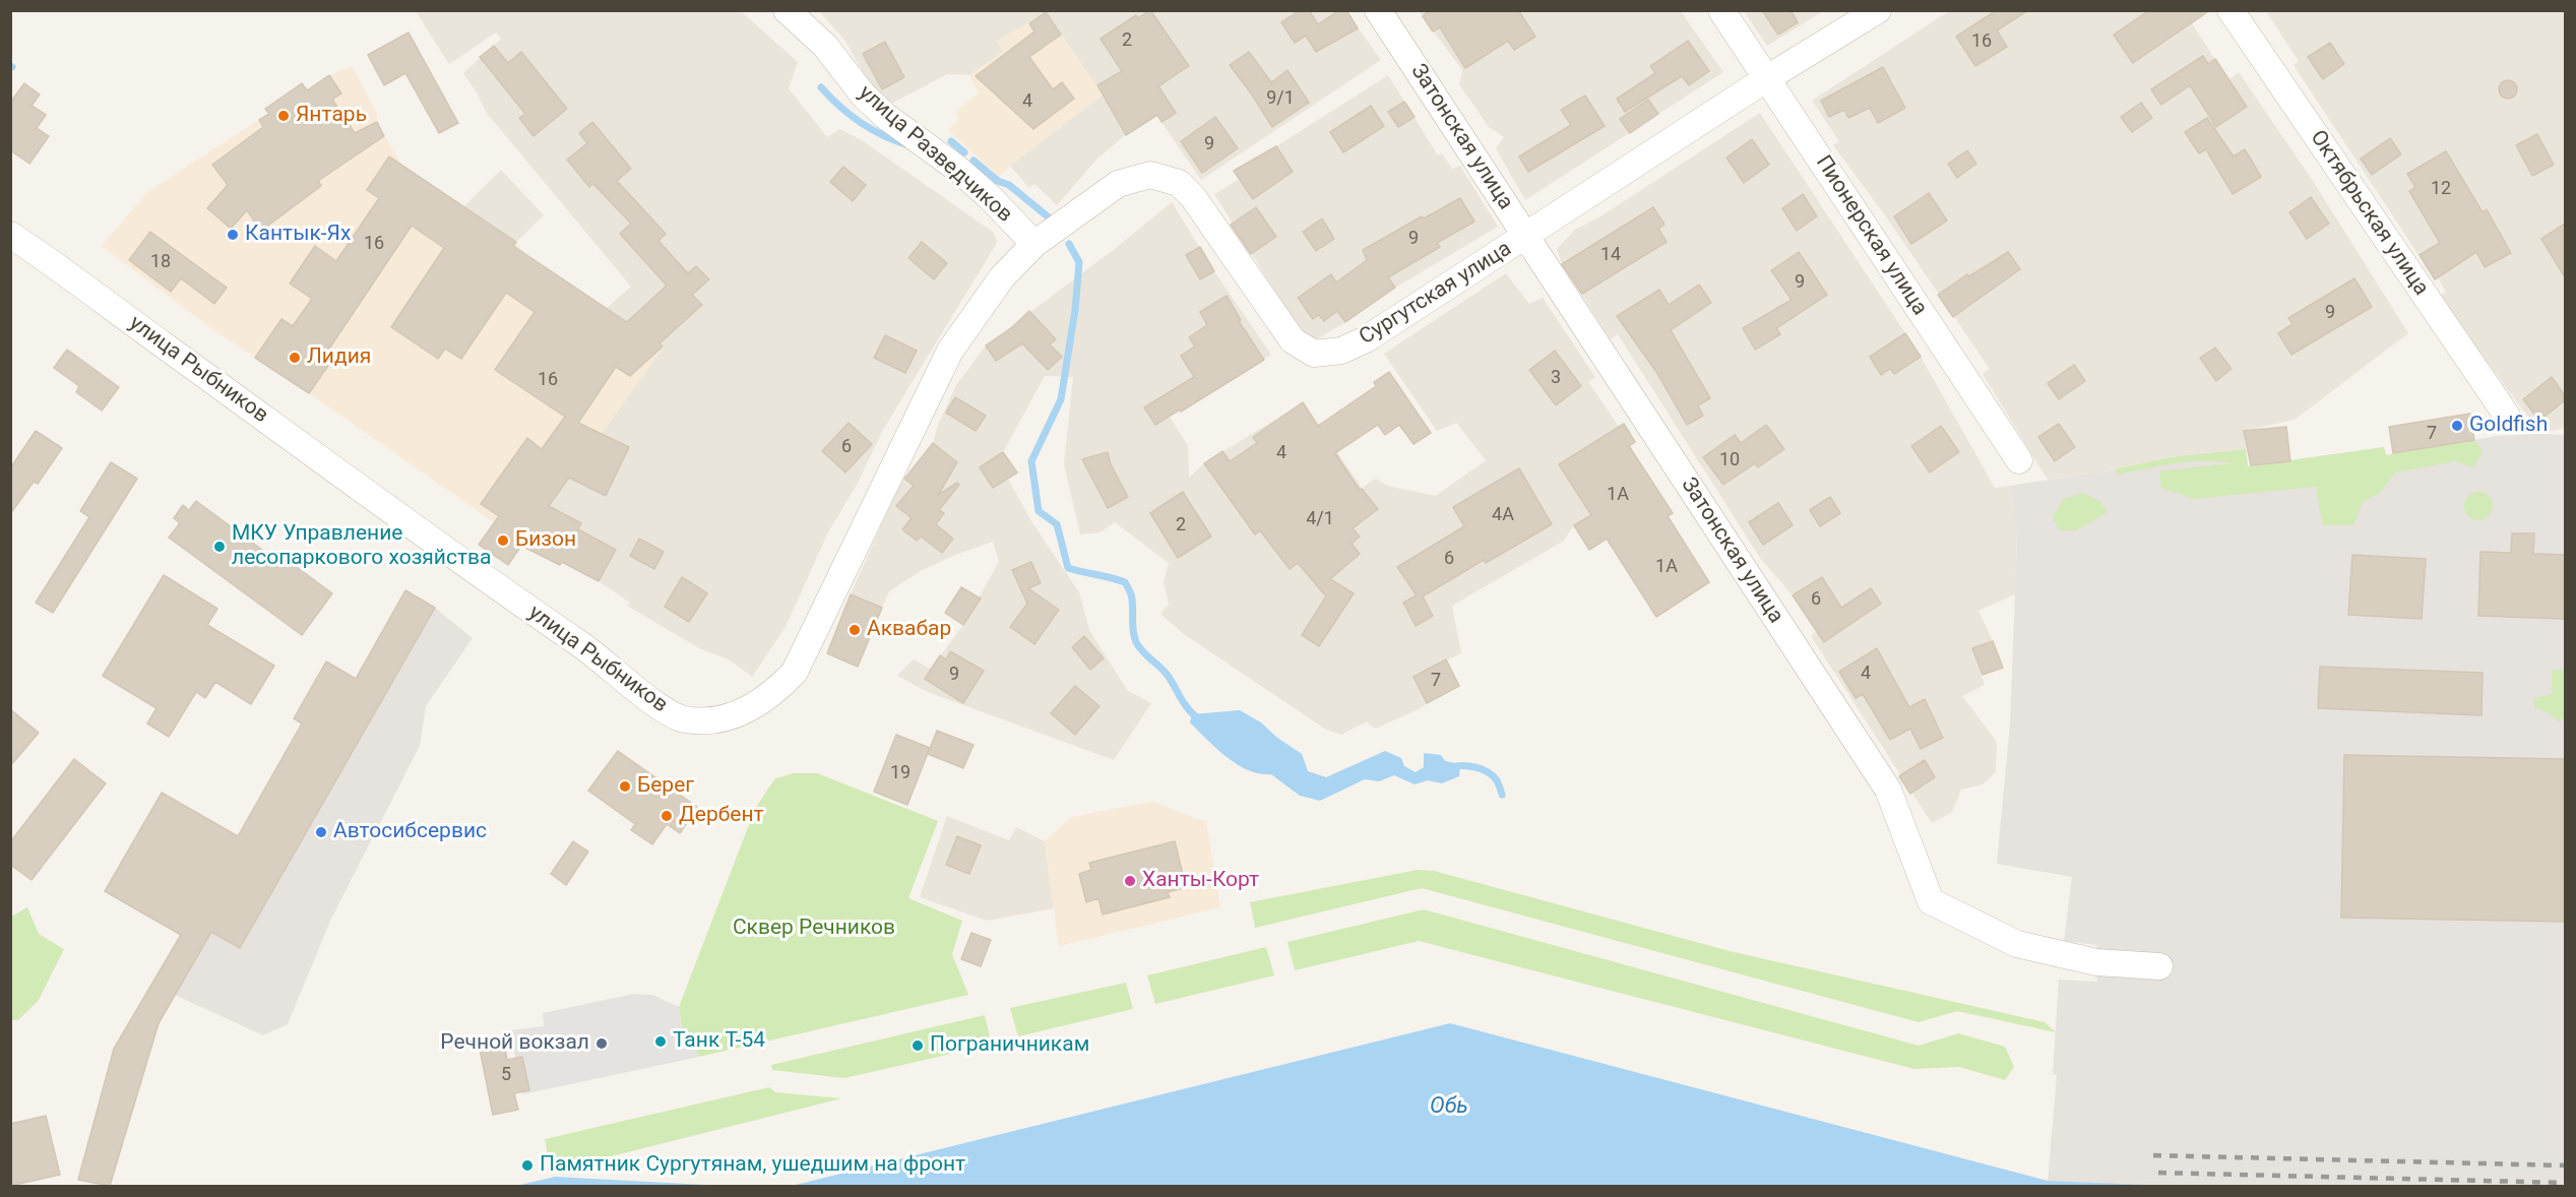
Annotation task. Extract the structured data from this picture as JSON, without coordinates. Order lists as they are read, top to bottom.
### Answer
{
  "streets": {
    "street": [
      "Затонская улица",
      "улица Разведчиков",
      "Октябрьская улица",
      "Пионерская улица",
      "Сургутская улица",
      "улица Рыбников"
    ]
  },
  "crossings": [
    ["Затонская улица", "Сургутская улица"],
    ["улица Разведчиков", "Сургутская улица"],
    ["улица Разведчиков", "улица Рыбников"],
    ["Пионерская улица", "Сургутская улица"],
    ["Сургутская улица", "улица Рыбников"]
  ],
  "water": ["Обь"],
  "parks": ["Сквер Речников"],
  "places": [
    "Янтарь",
    "Кантык-Ях",
    "Лидия",
    "Goldfish",
    "Бизон",
    "МКУ Управление лесопаркового хозяйства",
    "Аквабар",
    "Берег",
    "Дербент",
    "Автосибсервис",
    "Ханты-Корт",
    "Танк Т-54",
    "Речной вокзал",
    "Пограничникам",
    "Памятник Сургутянам, ушедшим на фронт"
  ],
  "house_numbers": [
    "2",
    "16",
    "9/1",
    "4",
    "9",
    "12",
    "9",
    "16",
    "14",
    "18",
    "9",
    "9",
    "3",
    "16",
    "7",
    "6",
    "4",
    "10",
    "1А",
    "4А",
    "4/1",
    "2",
    "6",
    "1А",
    "6",
    "4",
    "9",
    "7",
    "19",
    "5"
  ]
}
